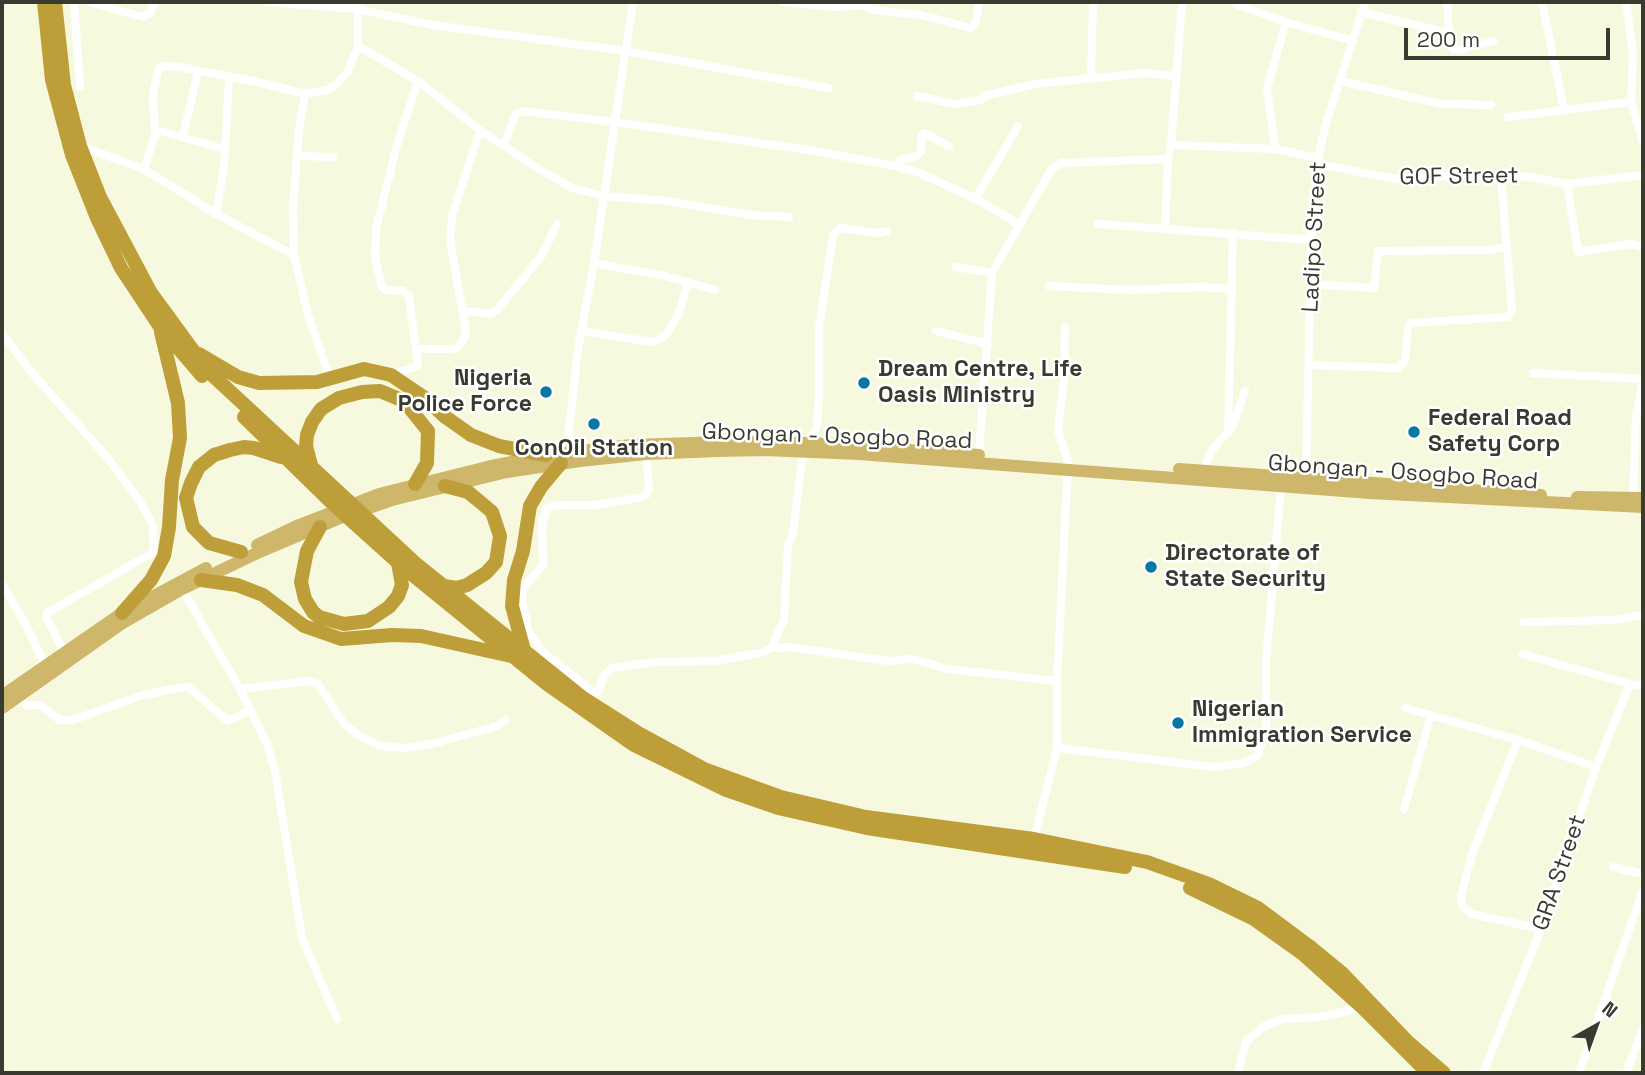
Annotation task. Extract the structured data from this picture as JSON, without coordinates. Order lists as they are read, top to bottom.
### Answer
{
  "streets": {
    "main road": ["Gbongan - Osogbo Road"],
    "street": ["GOF Street", "Ladipo Street", "GRA Street"]
  },
  "crossings": [
    ["GOF Street", "Ladipo Street"],
    ["Ladipo Street", "Gbongan - Osogbo Road"]
  ],
  "places": [
    "Dream Centre, Life Oasis Ministry",
    "Nigeria Police Force",
    "ConOil Station",
    "Federal Road Safety Corp",
    "Directorate of State Security",
    "Nigerian Immigration Service"
  ],
  "scale_bar": "200 m",
  "north": "top right"
}
